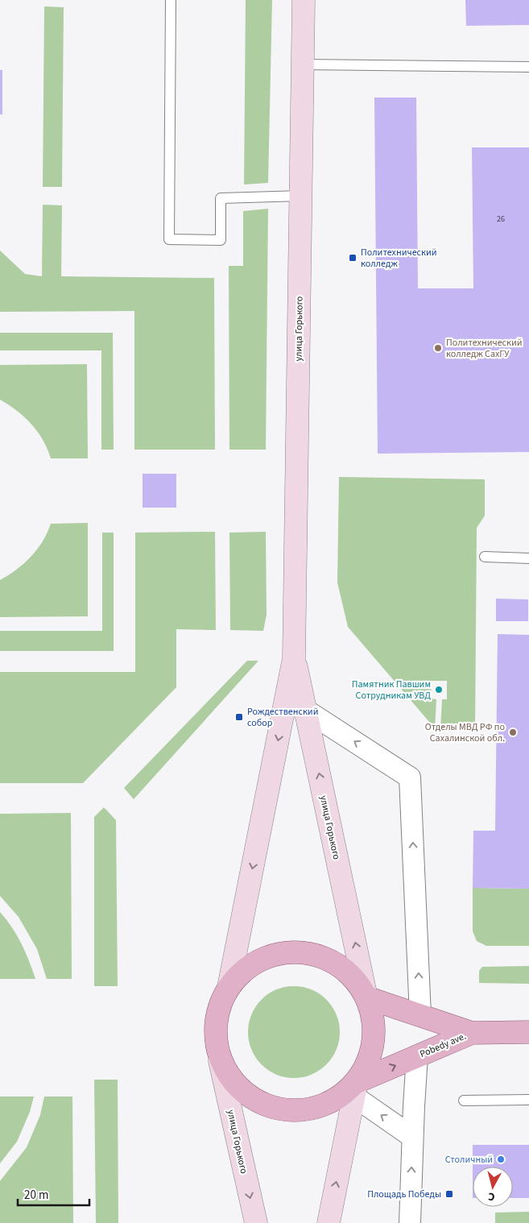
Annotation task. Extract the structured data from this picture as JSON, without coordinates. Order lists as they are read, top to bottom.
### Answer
{
  "streets": {
    "main road": ["улица Горького", "Pobedy ave."]
  },
  "crossings": [
    ["улица Горького", "Pobedy ave."]
  ],
  "places": {
    "transit": ["Политехнический колледж", "Рождественский собор", "Площадь Победы"],
    "other": [
      "Политехнический колледж СахГУ",
      "Памятник Павшим Сотрудникам УВД",
      "Отделы МВД РФ по Сахалинской обл.",
      "Столичный"
    ]
  },
  "house_numbers": ["26"],
  "scale_bar": "20 m",
  "north": "bottom"
}
